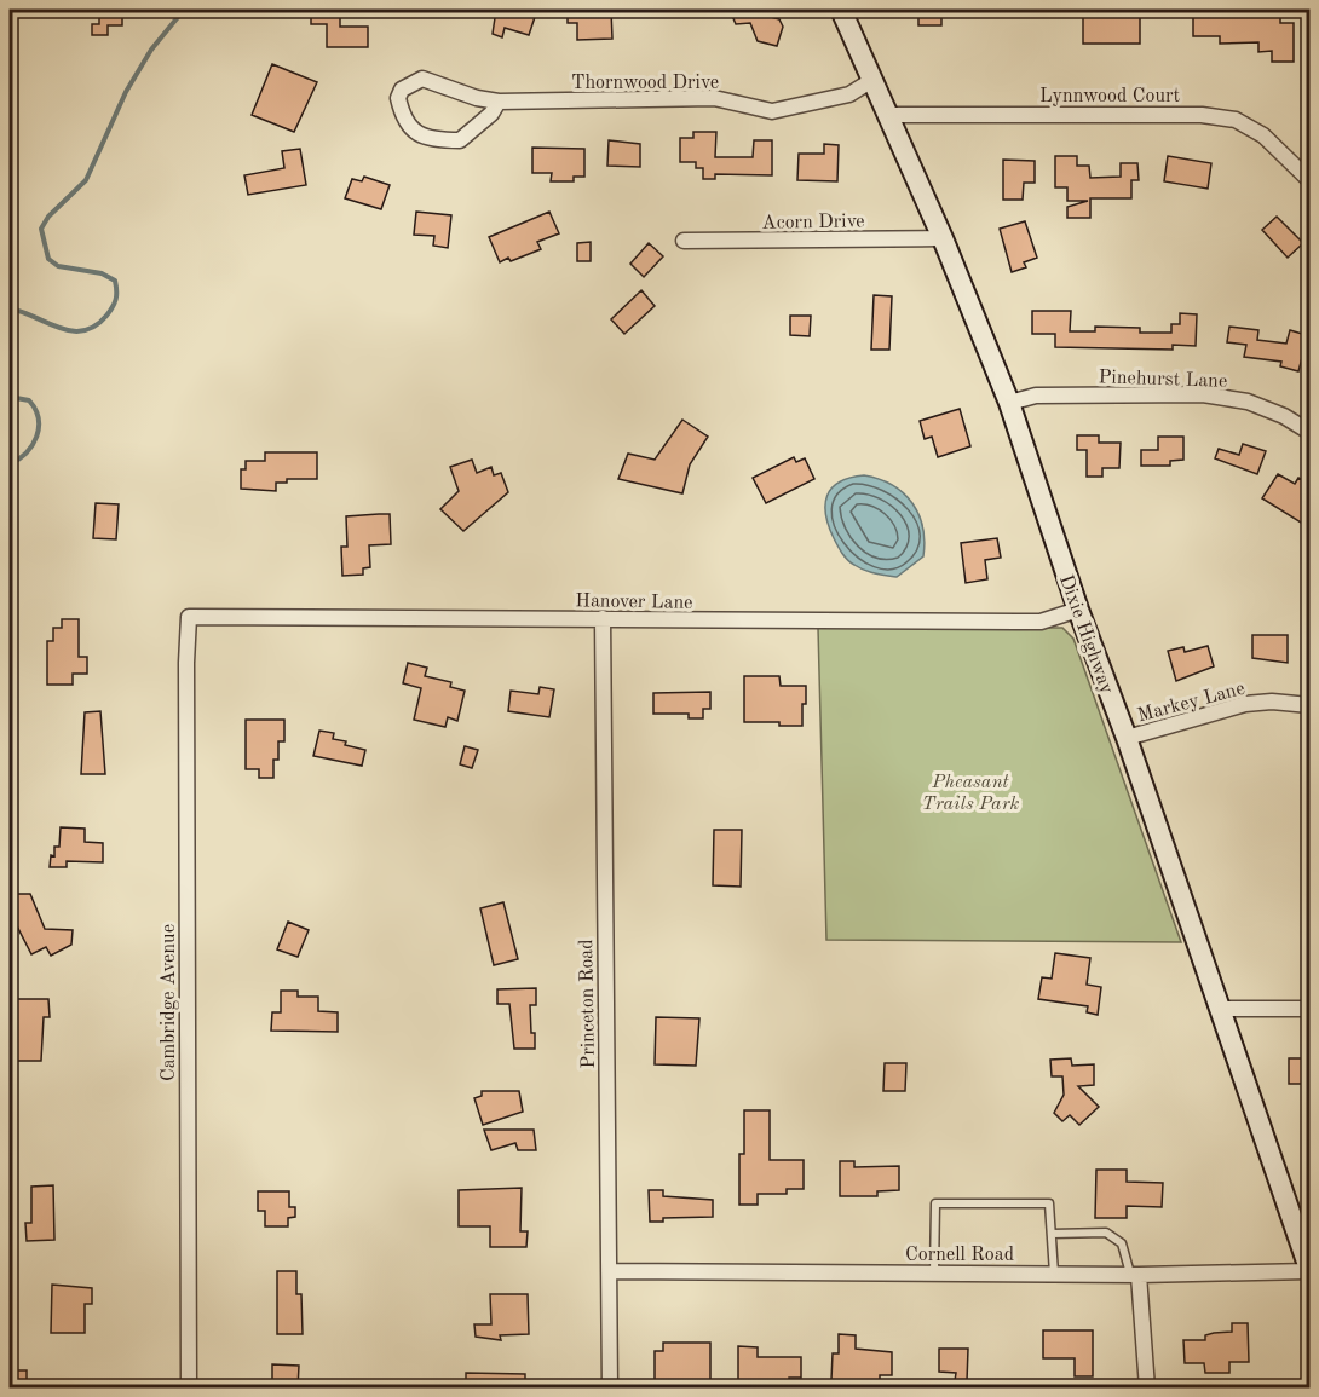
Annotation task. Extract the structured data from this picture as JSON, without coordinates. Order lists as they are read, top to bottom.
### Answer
{
  "streets": {
    "main road": ["Dixie Highway"],
    "street": [
      "Thornwood Drive",
      "Lynnwood Court",
      "Acorn Drive",
      "Pinehurst Lane",
      "Hanover Lane",
      "Markey Lane",
      "Cambridge Avenue",
      "Princeton Road",
      "Cornell Road"
    ]
  },
  "crossings": [
    ["Thornwood Drive", "Dixie Highway"],
    ["Lynnwood Court", "Dixie Highway"],
    ["Acorn Drive", "Dixie Highway"],
    ["Pinehurst Lane", "Dixie Highway"],
    ["Hanover Lane", "Dixie Highway"],
    ["Hanover Lane", "Cambridge Avenue"],
    ["Hanover Lane", "Princeton Road"],
    ["Dixie Highway", "Markey Lane"],
    ["Dixie Highway", "Cornell Road"],
    ["Princeton Road", "Cornell Road"]
  ],
  "parks": ["Pheasant Trails Park"]
}
